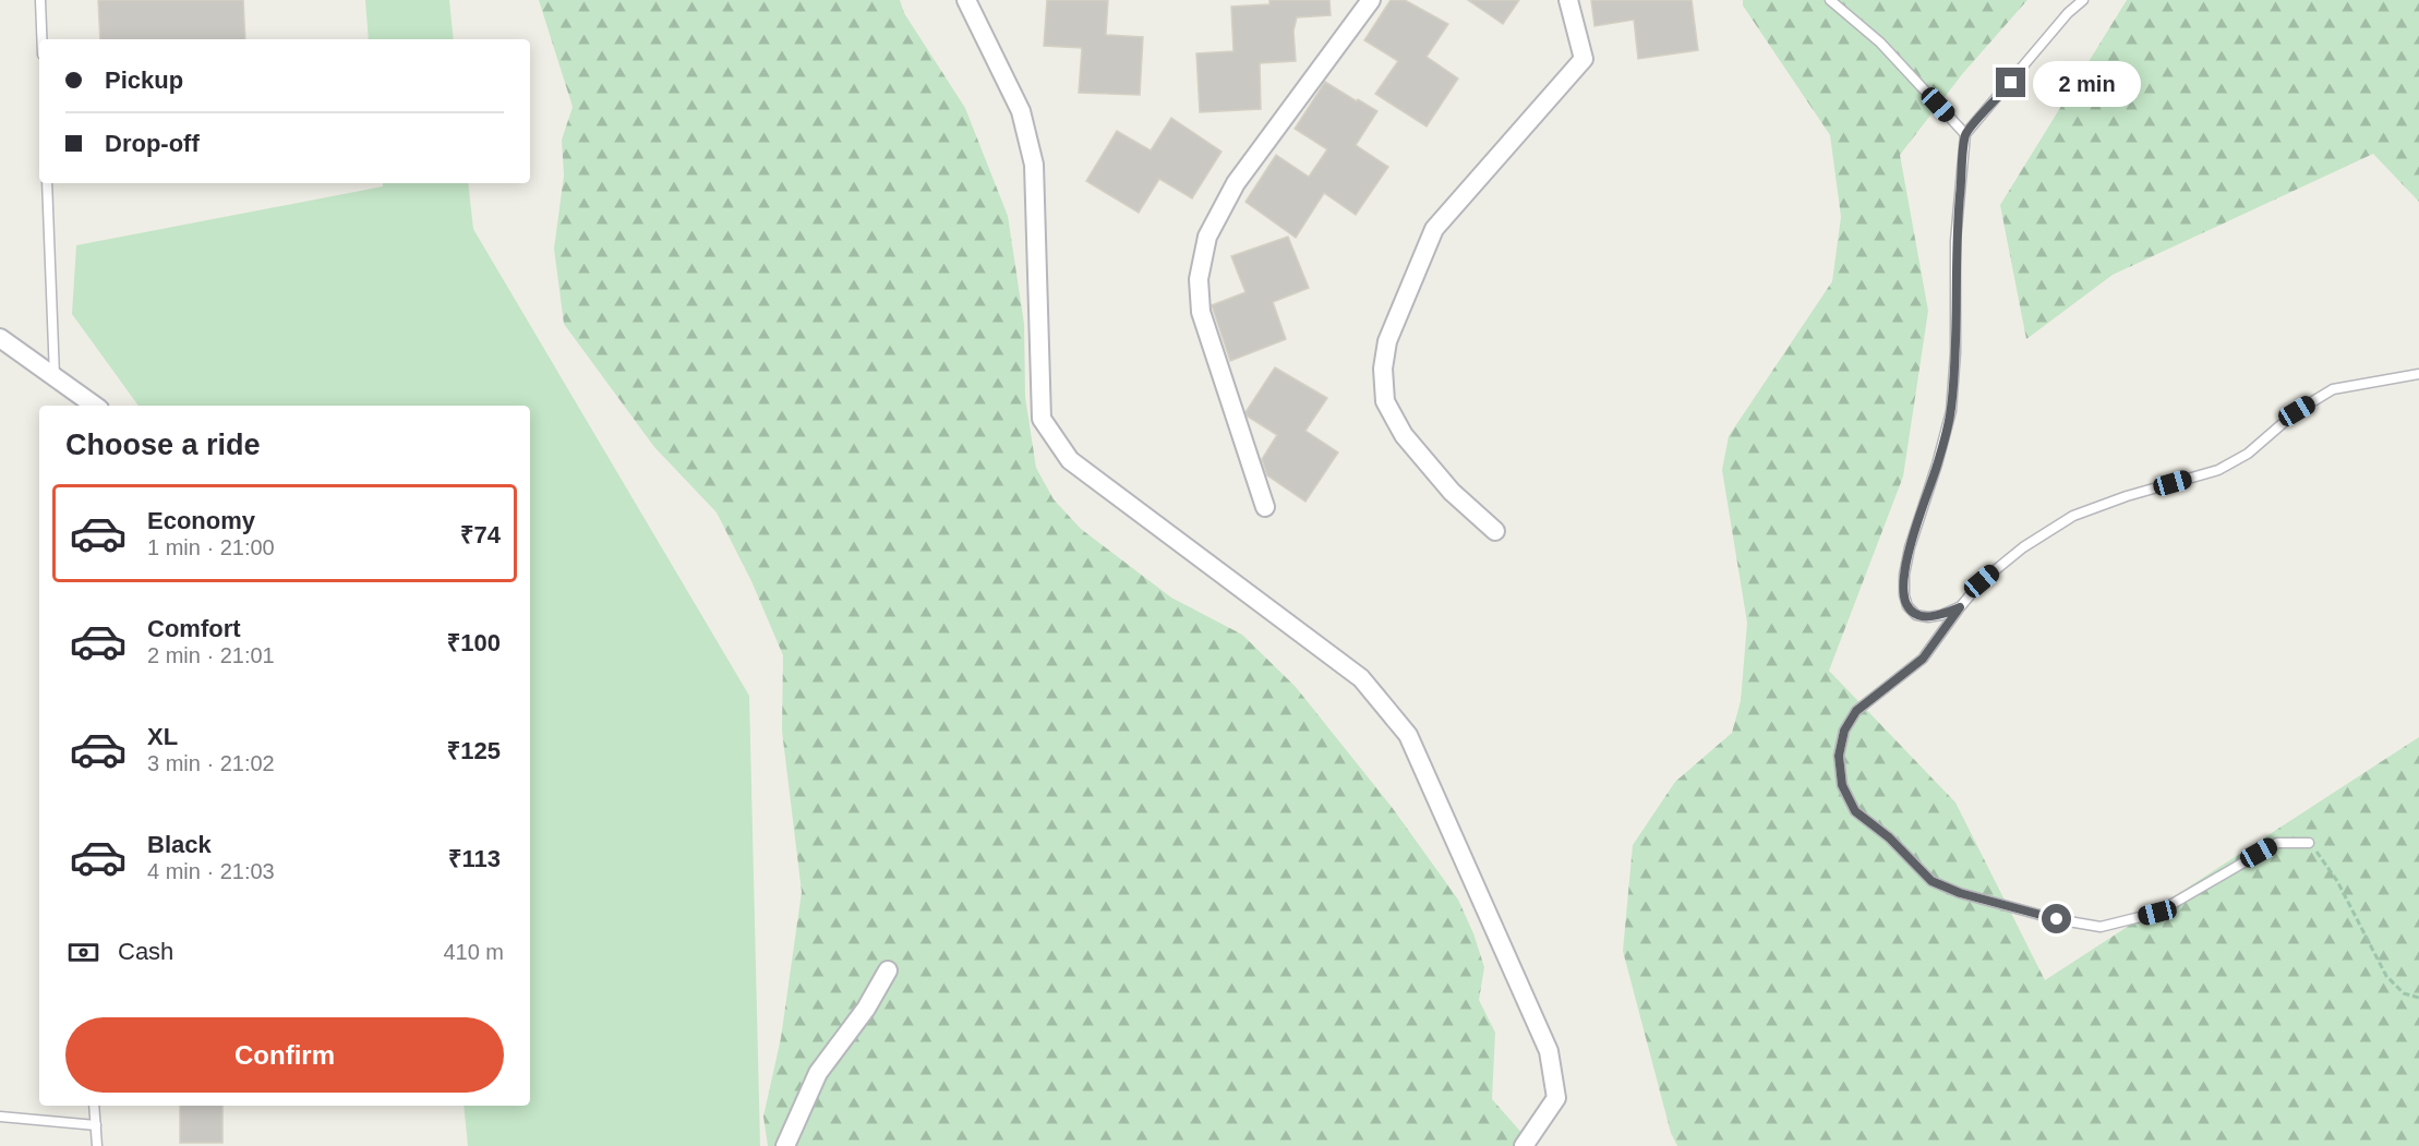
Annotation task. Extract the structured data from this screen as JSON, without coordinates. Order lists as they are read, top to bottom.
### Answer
{
  "page": {
    "banner": ["Pickup", "Drop-off"],
    "bubble": "2 min",
    "heading": "Choose a ride",
    "list": [
      {
        "name": "Economy",
        "note": "1 min · 21:00",
        "value": "₹74"
      },
      {
        "name": "Comfort",
        "note": "2 min · 21:01",
        "value": "₹100"
      },
      {
        "name": "XL",
        "note": "3 min · 21:02",
        "value": "₹125"
      },
      {
        "name": "Black",
        "note": "4 min · 21:03",
        "value": "₹113"
      }
    ],
    "pay": ["Cash", "410 m"],
    "buttons": "Confirm"
  }
}
